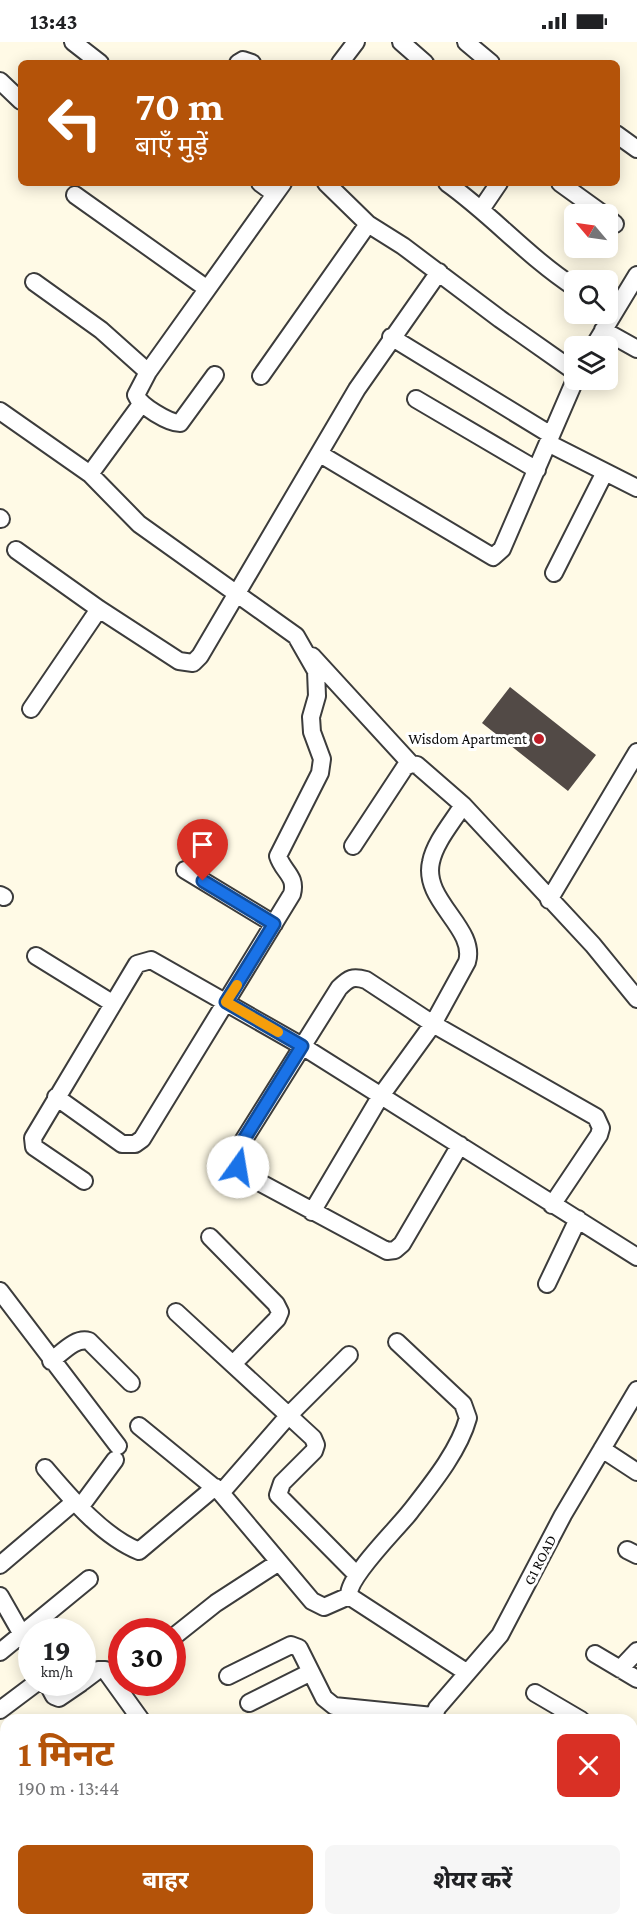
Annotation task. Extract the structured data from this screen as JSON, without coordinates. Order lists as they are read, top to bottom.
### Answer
{
  "streets": {
    "street": ["G1 ROAD"]
  },
  "places": ["Wisdom Apartment"],
  "north": "top left",
  "page": {
    "status": "13:43",
    "turn": ["70 m", "बाएँ मुड़ें"],
    "speed": "19 km/h",
    "limit": "30",
    "heading": ["1 मिनट", "190 m · 13:44"],
    "buttons": ["बाहर", "शेयर करें"]
  }
}
